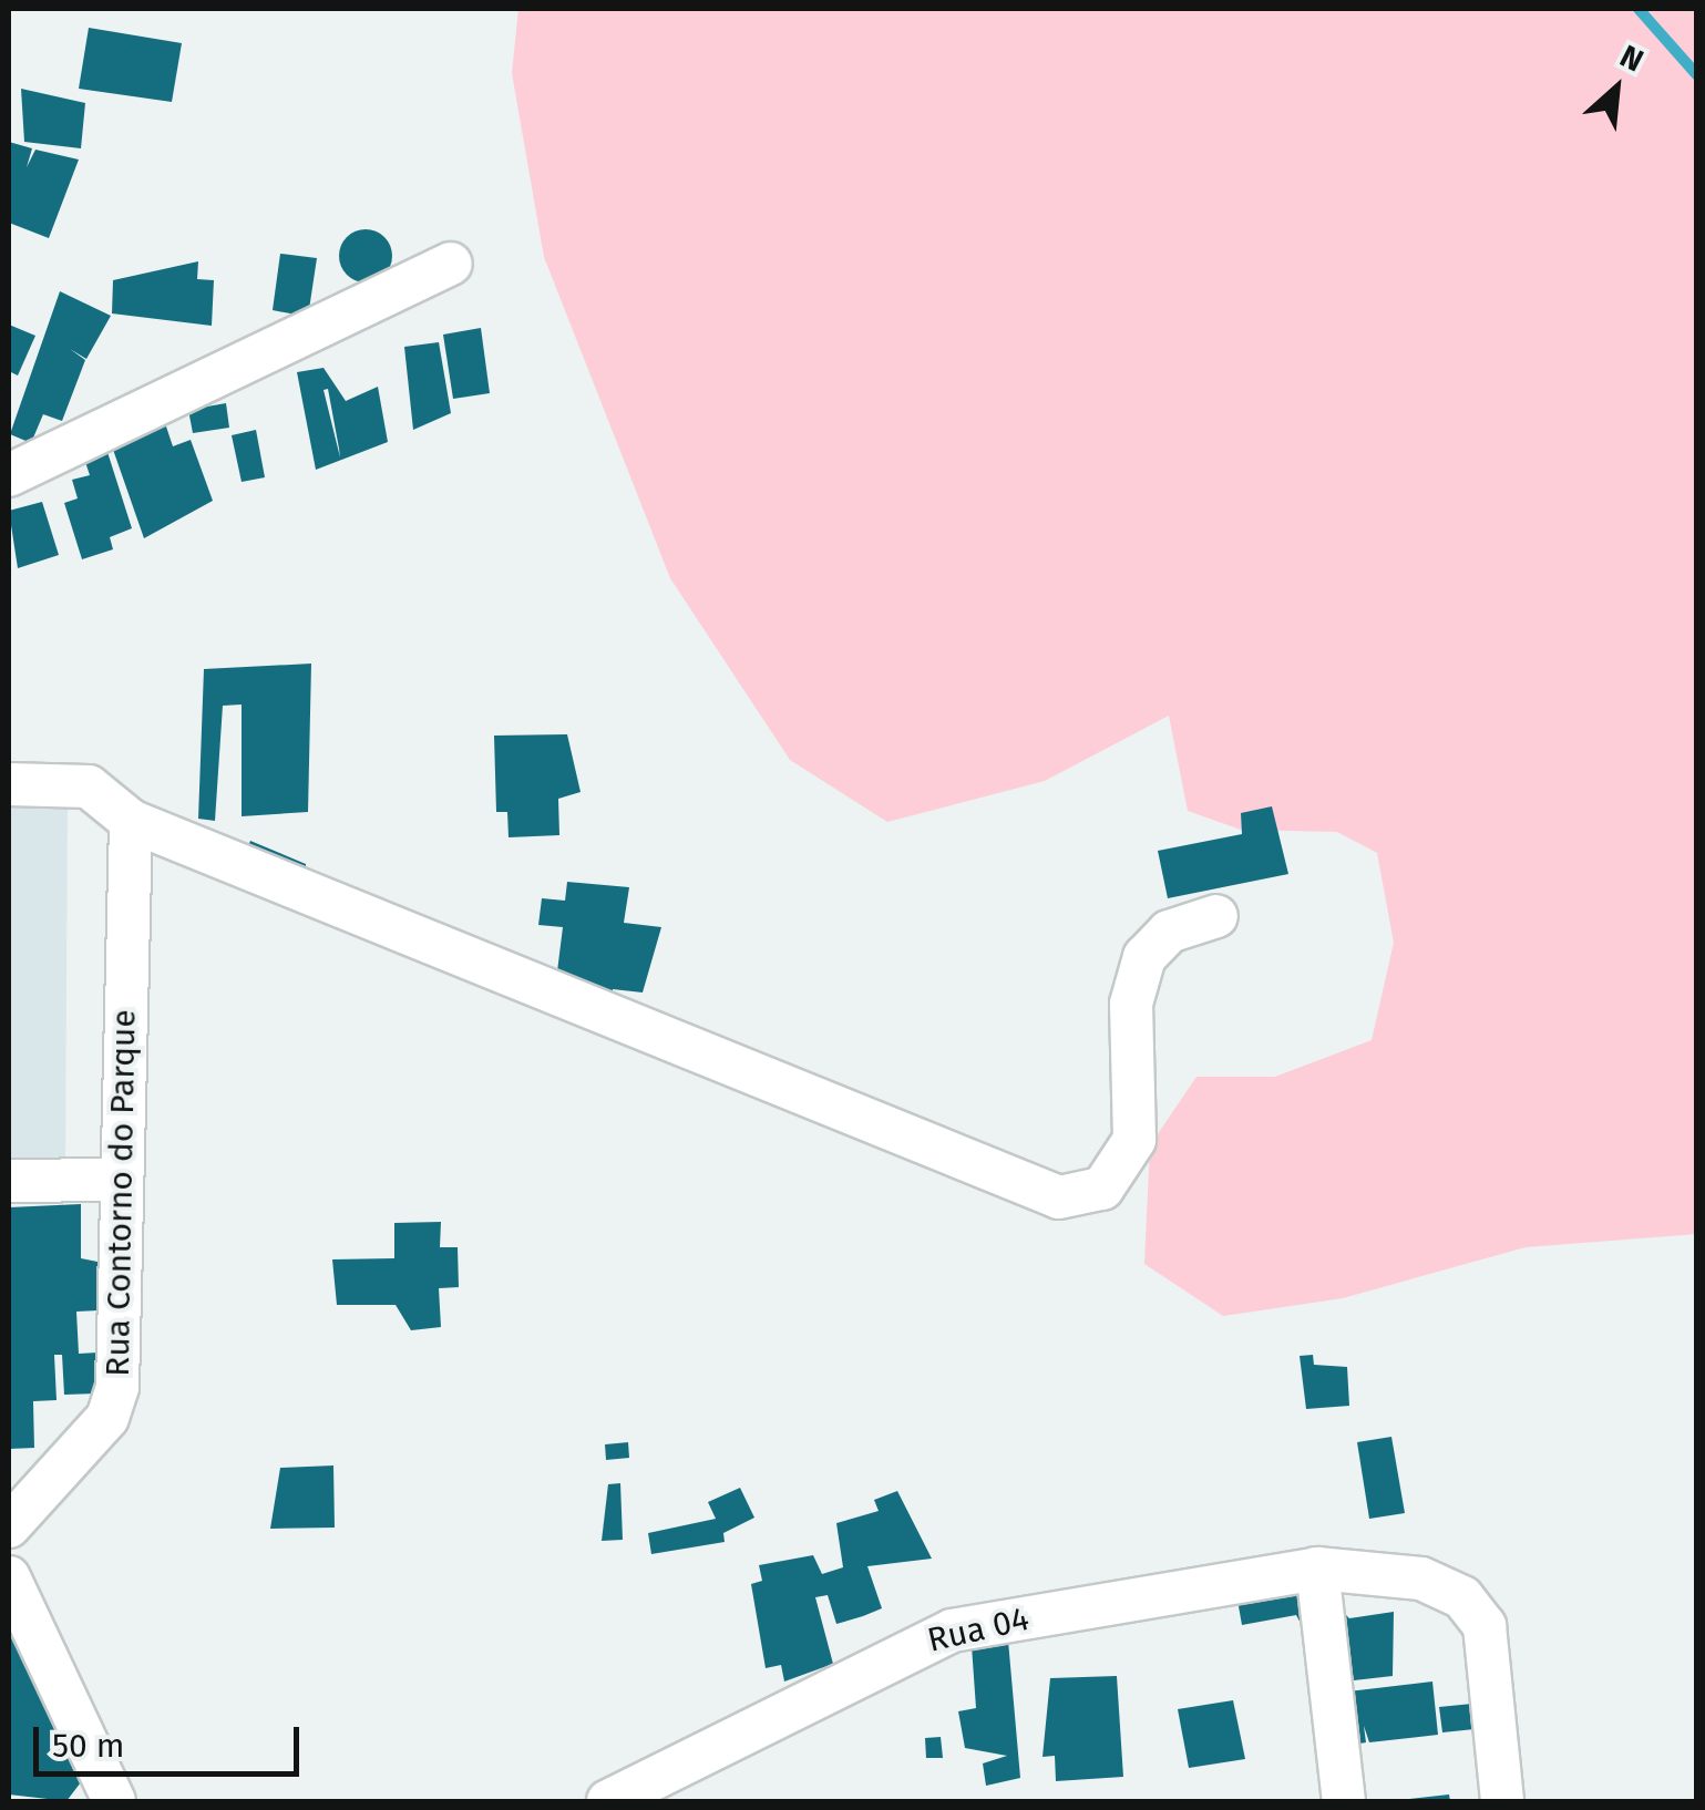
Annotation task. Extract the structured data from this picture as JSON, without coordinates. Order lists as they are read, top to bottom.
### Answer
{
  "streets": {
    "street": ["Rua Contorno do Parque", "Rua 04"]
  },
  "scale_bar": "50 m",
  "north": "top right"
}
